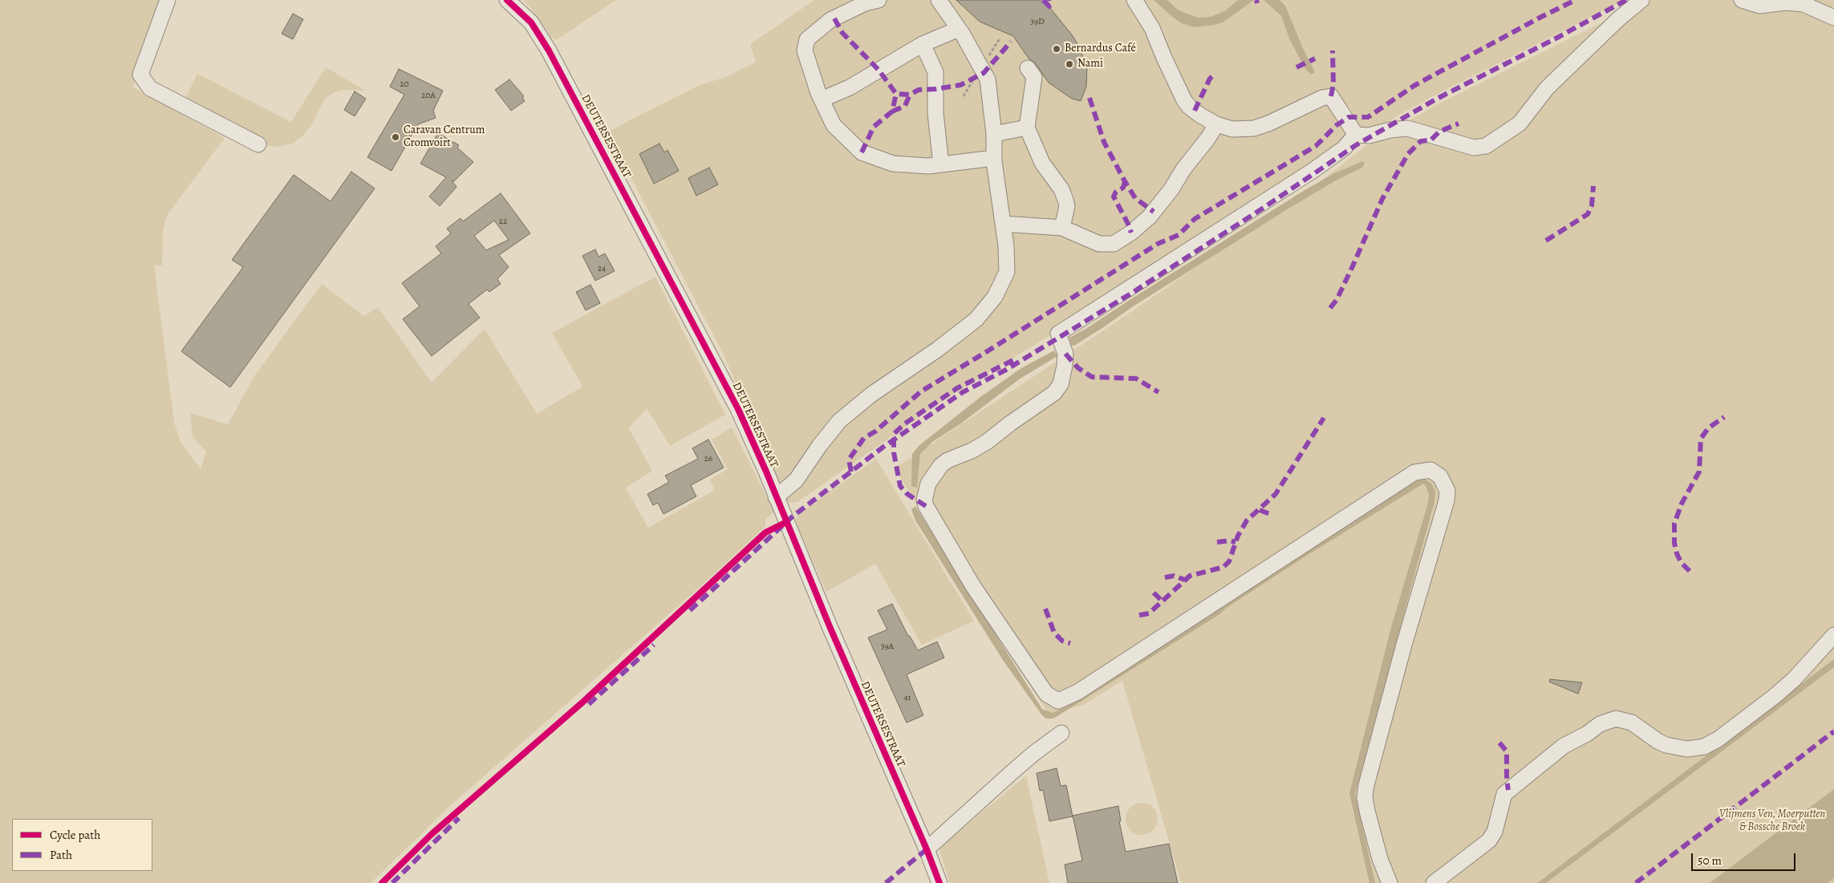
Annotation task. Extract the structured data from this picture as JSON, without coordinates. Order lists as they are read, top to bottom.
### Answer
{
  "streets": {
    "street": ["DEUTERSESTRAAT"]
  },
  "parks": ["Vlijmens Ven, Moerputten & Bossche Broek"],
  "places": ["Bernardus Café", "Nami", "Caravan Centrum Cromvoirt"],
  "house_numbers": [
    "39D",
    "20",
    "20A",
    "22",
    "24",
    "26",
    "39A",
    "41"
  ],
  "legend": ["Cycle path", "Path"],
  "scale_bar": "50 m"
}
